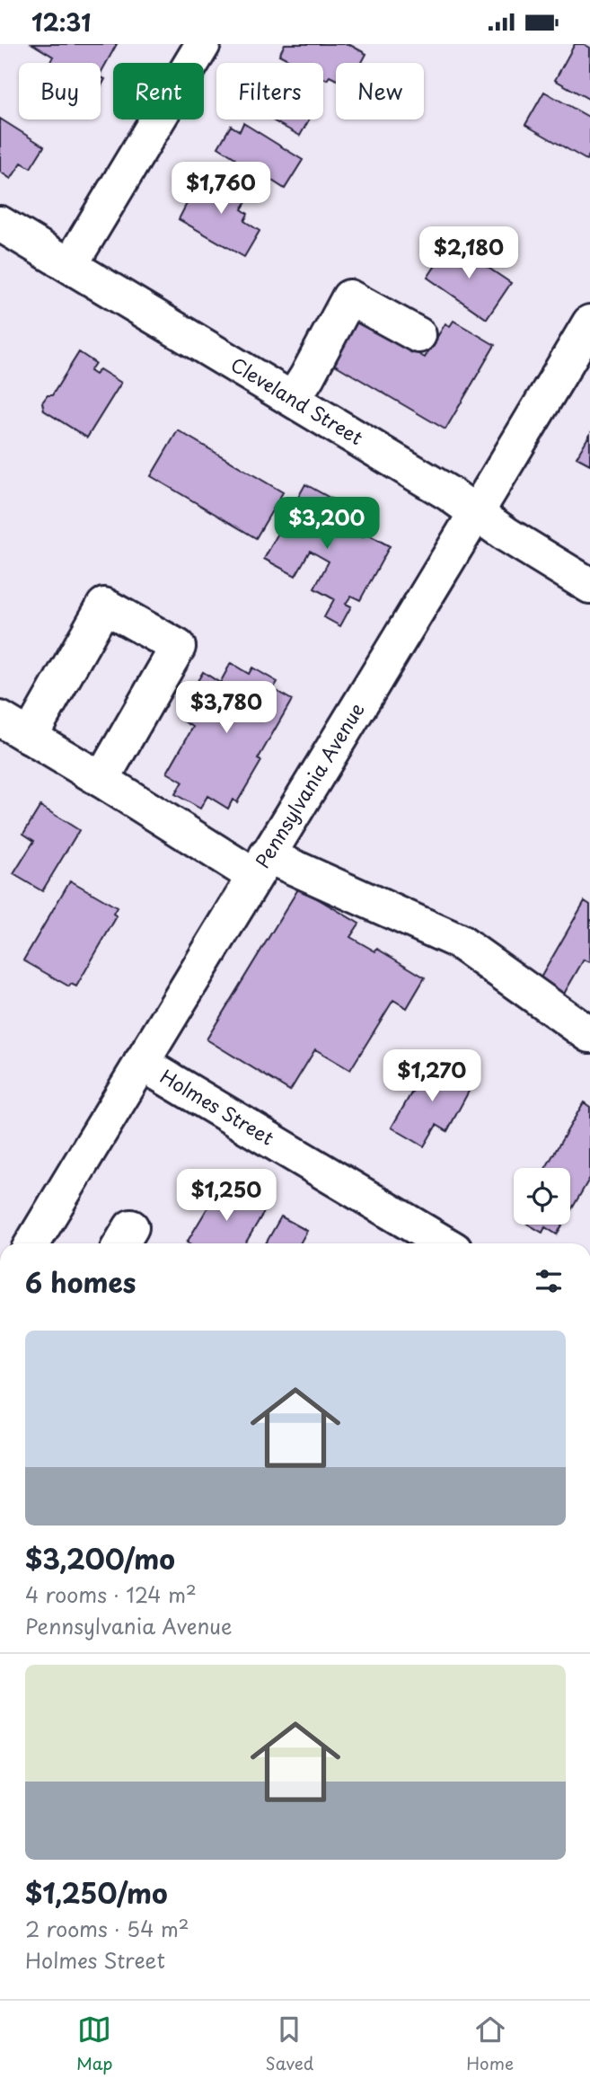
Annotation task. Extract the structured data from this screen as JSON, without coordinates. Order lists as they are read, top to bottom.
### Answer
{
  "streets": {
    "street": ["Cleveland Street", "Pennsylvania Avenue", "Holmes Street"]
  },
  "crossings": [
    ["Cleveland Street", "Pennsylvania Avenue"],
    ["Pennsylvania Avenue", "Holmes Street"]
  ],
  "page": {
    "status": "12:31",
    "chip": [
      "Buy",
      "Rent",
      "Filters",
      "New"
    ],
    "price": [
      "$1,760",
      "$2,180",
      "$3,200",
      "$3,780",
      "$1,270",
      "$1,250"
    ],
    "heading": "6 homes",
    "list": [
      {
        "name": "$3,200/mo",
        "note": "4 rooms · 124 m² · Pennsylvania Avenue"
      },
      {
        "name": "$1,250/mo",
        "note": "2 rooms · 54 m² · Holmes Street"
      }
    ],
    "tabs": ["Map", "Saved", "Home"]
  }
}
